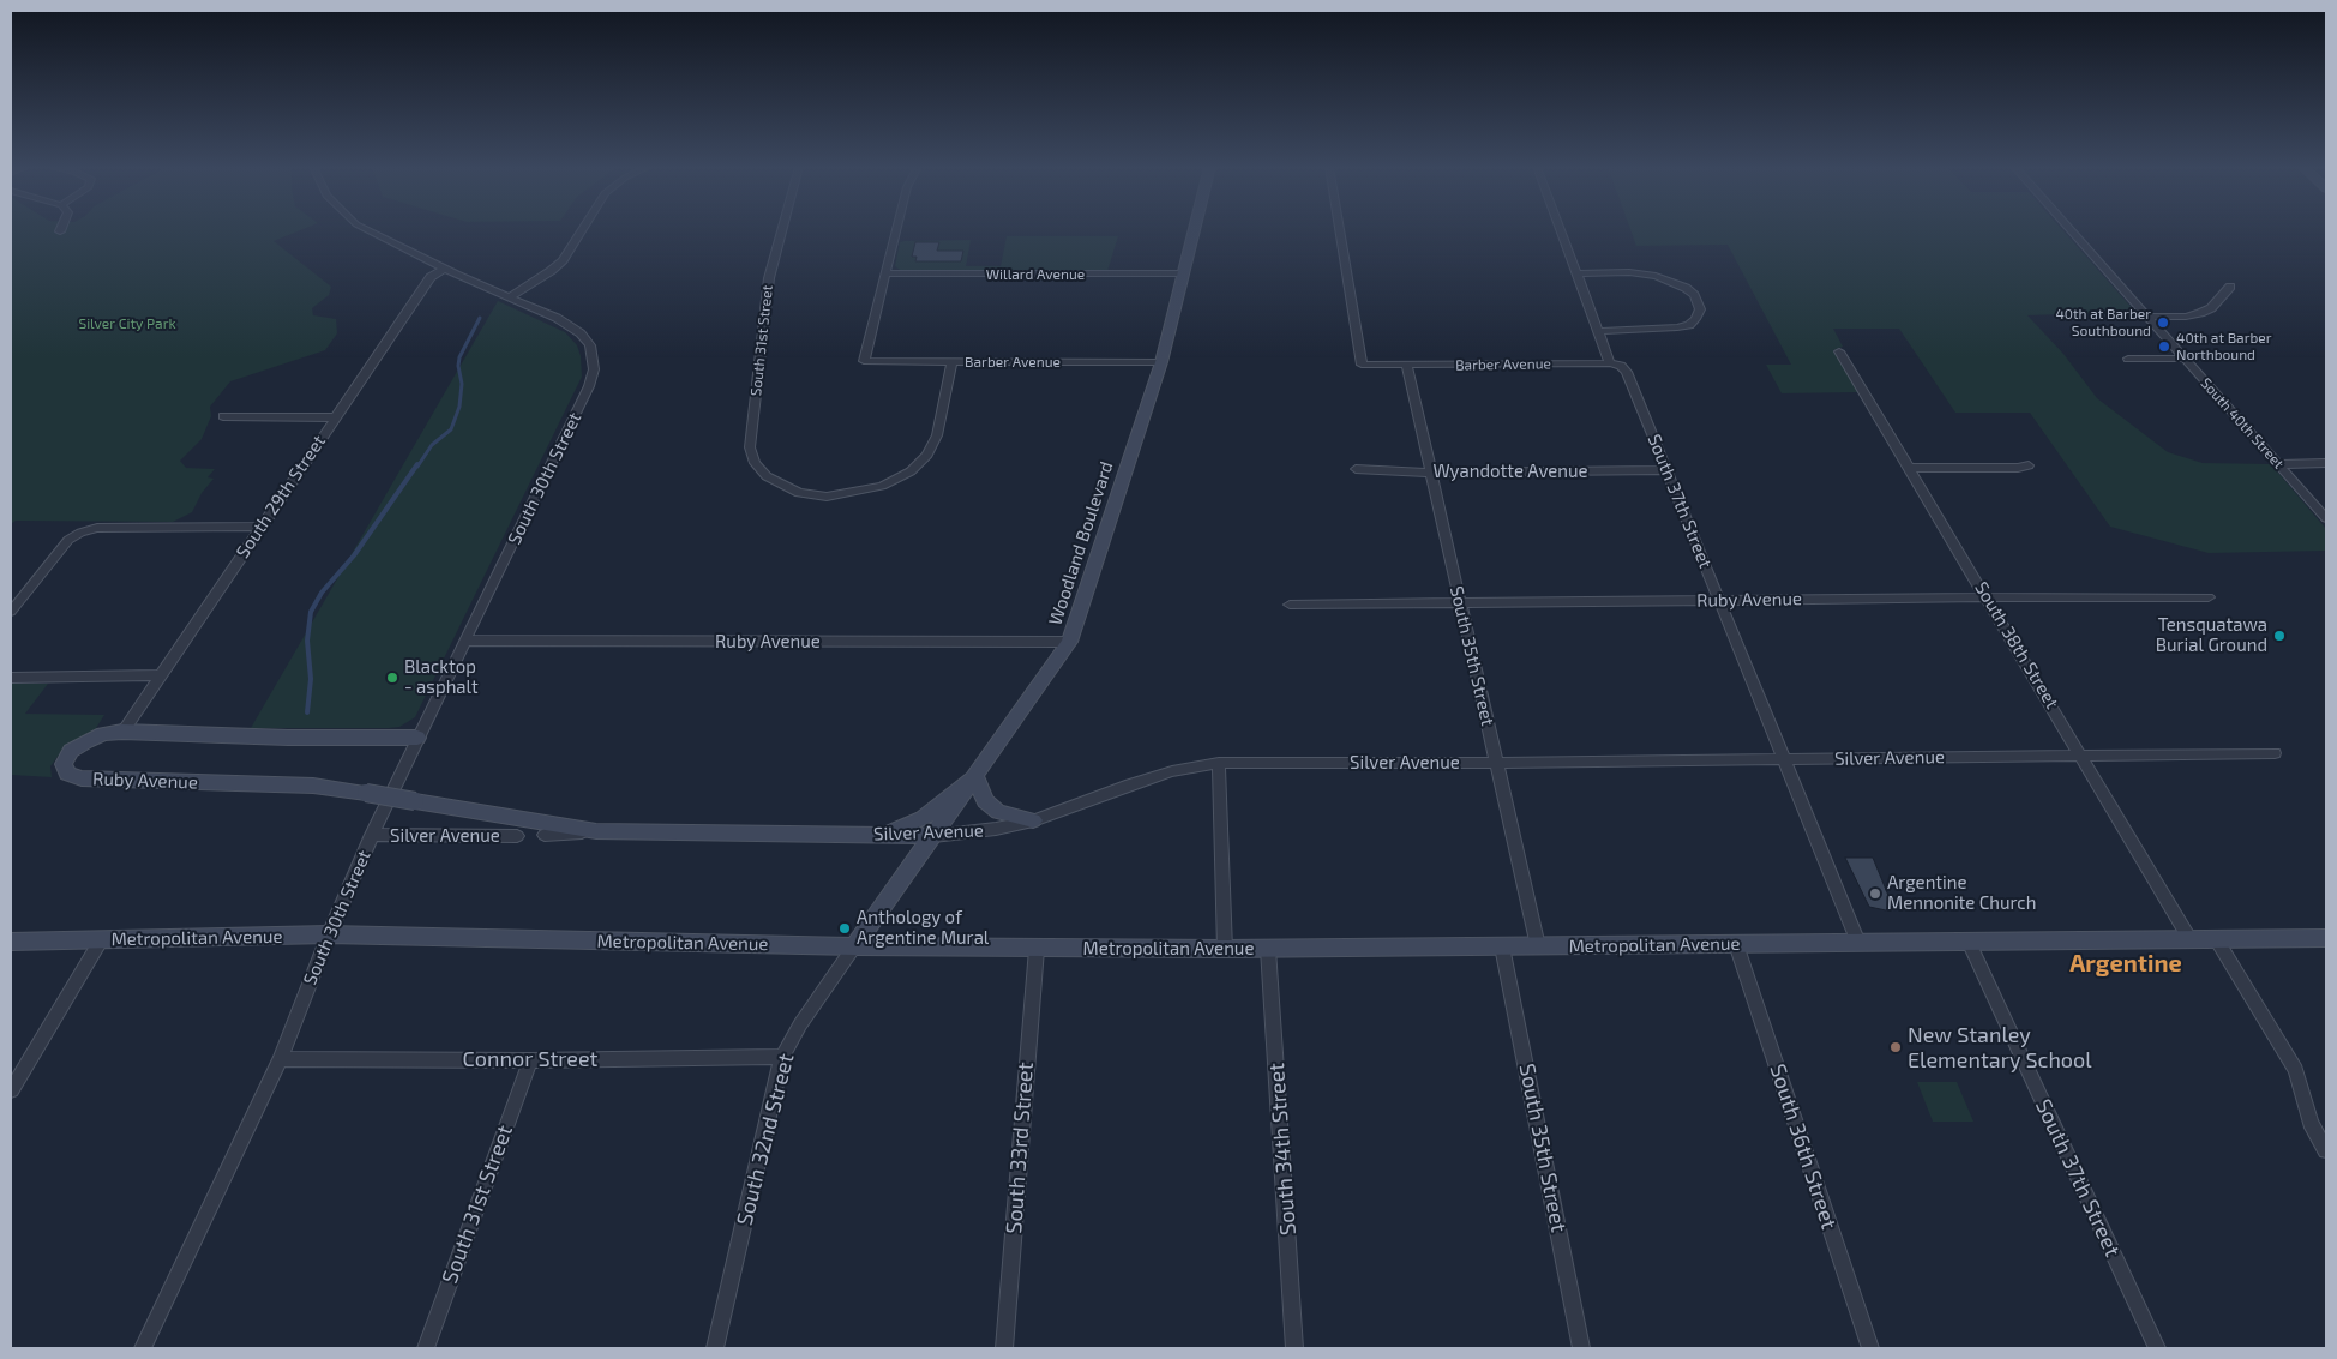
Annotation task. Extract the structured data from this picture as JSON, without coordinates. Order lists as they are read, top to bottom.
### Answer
{
  "streets": {
    "street": [
      "Willard Avenue",
      "South 31st Street",
      "Barber Avenue",
      "South 40th Street",
      "Wyandotte Avenue",
      "South 30th Street",
      "South 29th Street",
      "South 37th Street",
      "Woodland Boulevard",
      "Ruby Avenue",
      "South 38th Street",
      "South 35th Street",
      "Silver Avenue",
      "Metropolitan Avenue",
      "Connor Street",
      "South 32nd Street",
      "South 36th Street",
      "South 33rd Street",
      "South 34th Street"
    ]
  },
  "crossings": [
    ["Willard Avenue", "Barber Avenue"],
    ["Willard Avenue", "Woodland Boulevard"],
    ["South 31st Street", "Barber Avenue"],
    ["South 31st Street", "Connor Street"],
    ["Barber Avenue", "South 37th Street"],
    ["Barber Avenue", "Woodland Boulevard"],
    ["Barber Avenue", "South 35th Street"],
    ["Wyandotte Avenue", "South 37th Street"],
    ["Wyandotte Avenue", "South 35th Street"],
    ["South 30th Street", "South 29th Street"],
    ["South 30th Street", "Ruby Avenue"],
    ["South 30th Street", "Silver Avenue"],
    ["South 30th Street", "Metropolitan Avenue"],
    ["South 30th Street", "Connor Street"],
    ["South 29th Street", "Ruby Avenue"],
    ["South 37th Street", "Ruby Avenue"],
    ["South 37th Street", "Silver Avenue"],
    ["South 37th Street", "Metropolitan Avenue"],
    ["Woodland Boulevard", "Ruby Avenue"],
    ["Woodland Boulevard", "Silver Avenue"],
    ["Woodland Boulevard", "Metropolitan Avenue"],
    ["Woodland Boulevard", "South 32nd Street"],
    ["Ruby Avenue", "South 38th Street"],
    ["Ruby Avenue", "South 35th Street"],
    ["Ruby Avenue", "Silver Avenue"],
    ["South 38th Street", "Silver Avenue"],
    ["South 38th Street", "Metropolitan Avenue"],
    ["South 35th Street", "Silver Avenue"],
    ["South 35th Street", "Metropolitan Avenue"],
    ["Metropolitan Avenue", "South 32nd Street"],
    ["Metropolitan Avenue", "South 36th Street"],
    ["Metropolitan Avenue", "South 33rd Street"],
    ["Metropolitan Avenue", "South 34th Street"],
    ["Connor Street", "South 32nd Street"]
  ],
  "districts": ["Argentine"],
  "parks": ["Silver City Park"],
  "places": [
    "40th at Barber Southbound",
    "40th at Barber Northbound",
    "Tensquatawa Burial Ground",
    "Blacktop - asphalt",
    "Argentine Mennonite Church",
    "Anthology of Argentine Mural",
    "New Stanley Elementary School"
  ]
}
